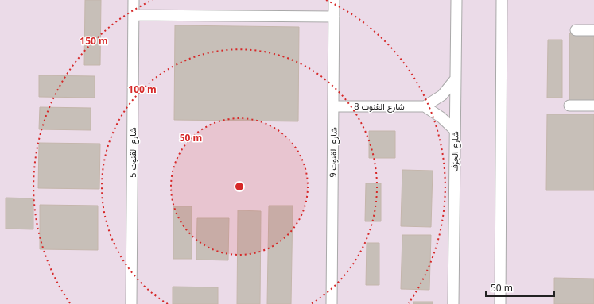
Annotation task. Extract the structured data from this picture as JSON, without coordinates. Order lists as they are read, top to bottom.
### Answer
{
  "streets": {
    "street": [
      "شارع القنوت 8",
      "شارع الحِرَف",
      "شارع القنوت 5",
      "شارع القنوت 9"
    ]
  },
  "crossings": [
    ["شارع القنوت 8", "شارع القنوت 9"]
  ],
  "scale_bar": "50 m",
  "rings": ["150 m", "100 m", "50 m"]
}
